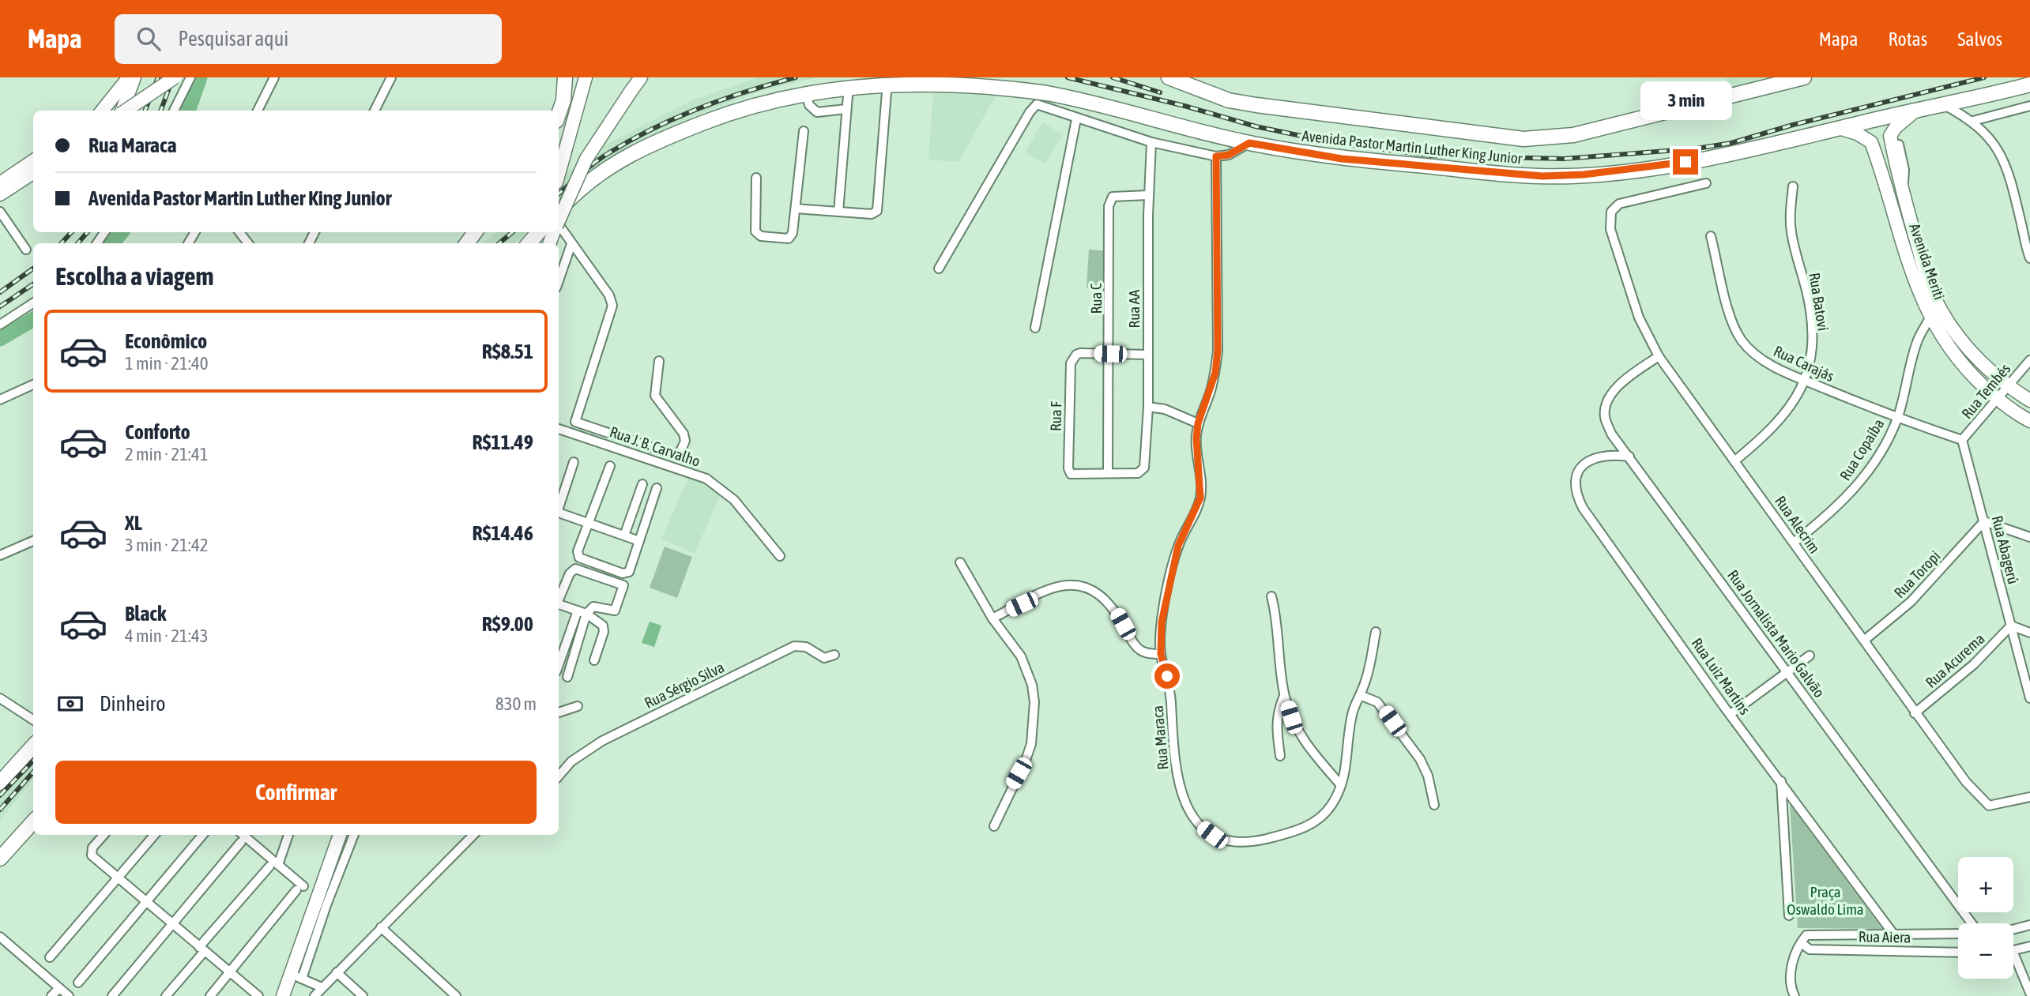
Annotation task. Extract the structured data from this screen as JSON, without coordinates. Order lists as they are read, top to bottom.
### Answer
{
  "streets": {
    "main road": ["Avenida Pastor Martin Luther King Junior", "Avenida Meriti"],
    "street": [
      "Rua C",
      "Rua Batovi",
      "Rua AA",
      "Rua Carajás",
      "Rua Tembés",
      "Rua F",
      "Rua J. B. Carvalho",
      "Rua Copaíba",
      "Rua Alecrim",
      "Rua Abagerú",
      "Rua Toropi",
      "Rua Jornalista Mario Galvão",
      "Rua Acurema",
      "Rua Luiz Martins",
      "Rua Sérgio Silva",
      "Rua Maraca",
      "Rua Aiera"
    ]
  },
  "crossings": [
    ["Avenida Meriti", "Rua Tembés"],
    ["Avenida Meriti", "Rua Copaíba"],
    ["Rua C", "Rua AA"],
    ["Rua C", "Rua F"],
    ["Rua Batovi", "Rua Carajás"],
    ["Rua Batovi", "Rua Alecrim"],
    ["Rua AA", "Rua F"],
    ["Rua Carajás", "Rua Tembés"],
    ["Rua Carajás", "Rua Copaíba"],
    ["Rua Carajás", "Rua Abagerú"],
    ["Rua Tembés", "Rua Abagerú"],
    ["Rua Copaíba", "Rua Alecrim"],
    ["Rua Alecrim", "Rua Toropi"],
    ["Rua Alecrim", "Rua Jornalista Mario Galvão"],
    ["Rua Alecrim", "Rua Acurema"],
    ["Rua Abagerú", "Rua Toropi"],
    ["Rua Abagerú", "Rua Acurema"],
    ["Rua Jornalista Mario Galvão", "Rua Luiz Martins"],
    ["Rua Luiz Martins", "Rua Aiera"]
  ],
  "parks": ["Praça Oswaldo Lima"],
  "page": {
    "header": "Mapa",
    "search": "Pesquisar aqui",
    "nav": ["Mapa", "Rotas", "Salvos"],
    "bubble": "3 min",
    "banner": ["Rua Maraca", "Avenida Pastor Martin Luther King Junior"],
    "heading": "Escolha a viagem",
    "list": [
      {
        "name": "Econômico",
        "note": "1 min · 21:40",
        "value": "R$8.51"
      },
      {
        "name": "Conforto",
        "note": "2 min · 21:41",
        "value": "R$11.49"
      },
      {
        "name": "XL",
        "note": "3 min · 21:42",
        "value": "R$14.46"
      },
      {
        "name": "Black",
        "note": "4 min · 21:43",
        "value": "R$9.00"
      }
    ],
    "pay": ["Dinheiro", "830 m"],
    "buttons": "Confirmar",
    "map_buttons": ["+", "−"]
  }
}
